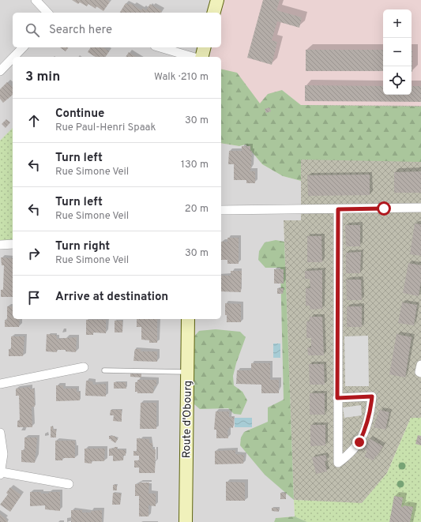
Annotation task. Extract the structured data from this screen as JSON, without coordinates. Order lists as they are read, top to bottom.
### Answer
{
  "streets": {
    "main road": ["Route d'Obourg"]
  },
  "page": {
    "map_buttons": ["+", "−"],
    "search": "Search here",
    "heading": ["3 min", "Walk · 210 m"],
    "list": [
      ["Continue", "Rue Paul-Henri Spaak", "30 m"],
      ["Turn left", "Rue Simone Veil", "130 m"],
      ["Turn left", "Rue Simone Veil", "20 m"],
      ["Turn right", "Rue Simone Veil", "30 m"],
      "Arrive at destination"
    ]
  }
}
